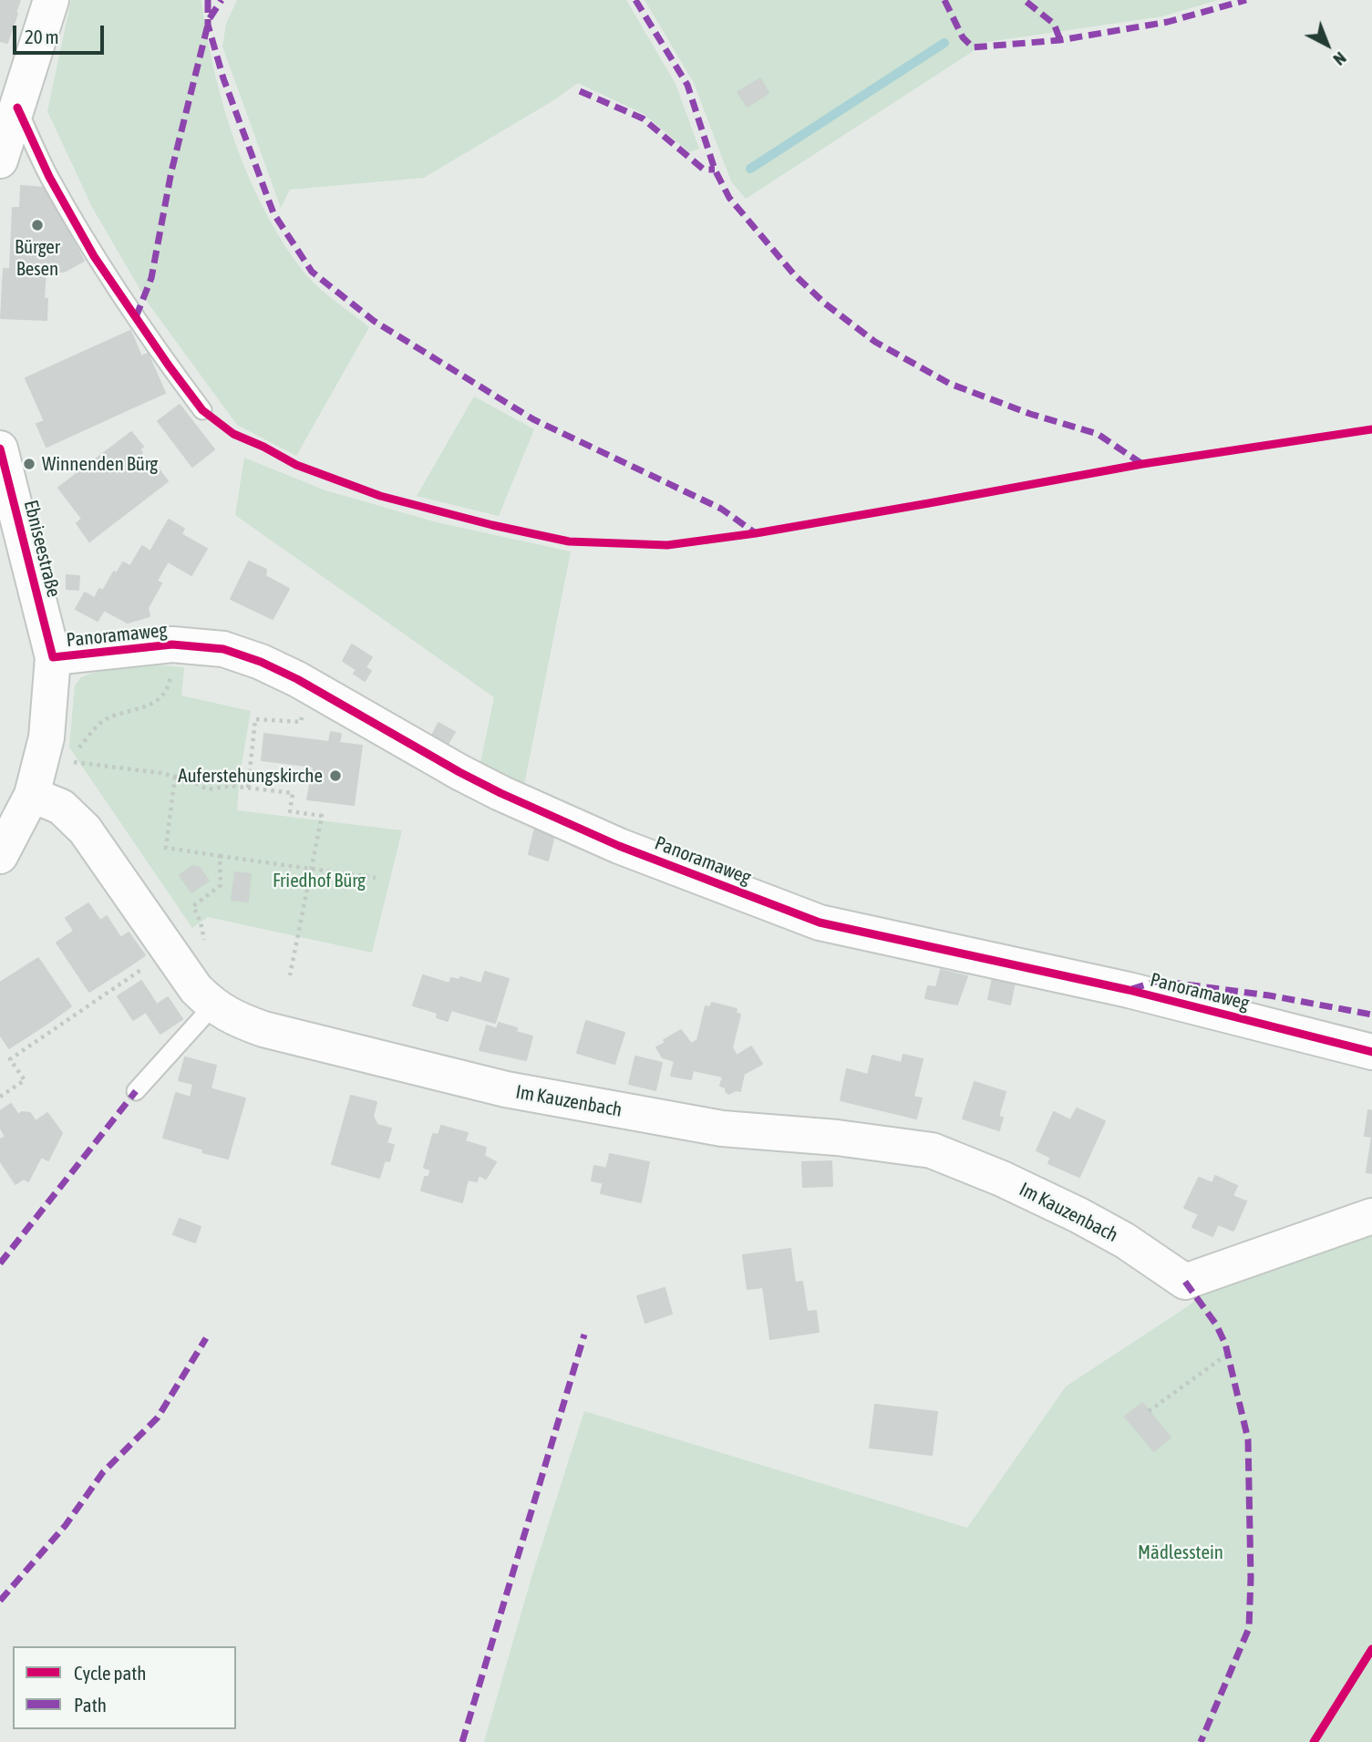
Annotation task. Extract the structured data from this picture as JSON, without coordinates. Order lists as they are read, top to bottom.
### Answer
{
  "streets": {
    "street": ["Ebniseestraße", "Panoramaweg", "Im Kauzenbach"]
  },
  "crossings": [
    ["Ebniseestraße", "Panoramaweg"],
    ["Ebniseestraße", "Im Kauzenbach"]
  ],
  "parks": ["Friedhof Bürg", "Mädlesstein"],
  "places": ["Bürger Besen", "Winnenden Bürg", "Auferstehungskirche"],
  "legend": ["Cycle path", "Path"],
  "scale_bar": "20 m",
  "north": "bottom right"
}
